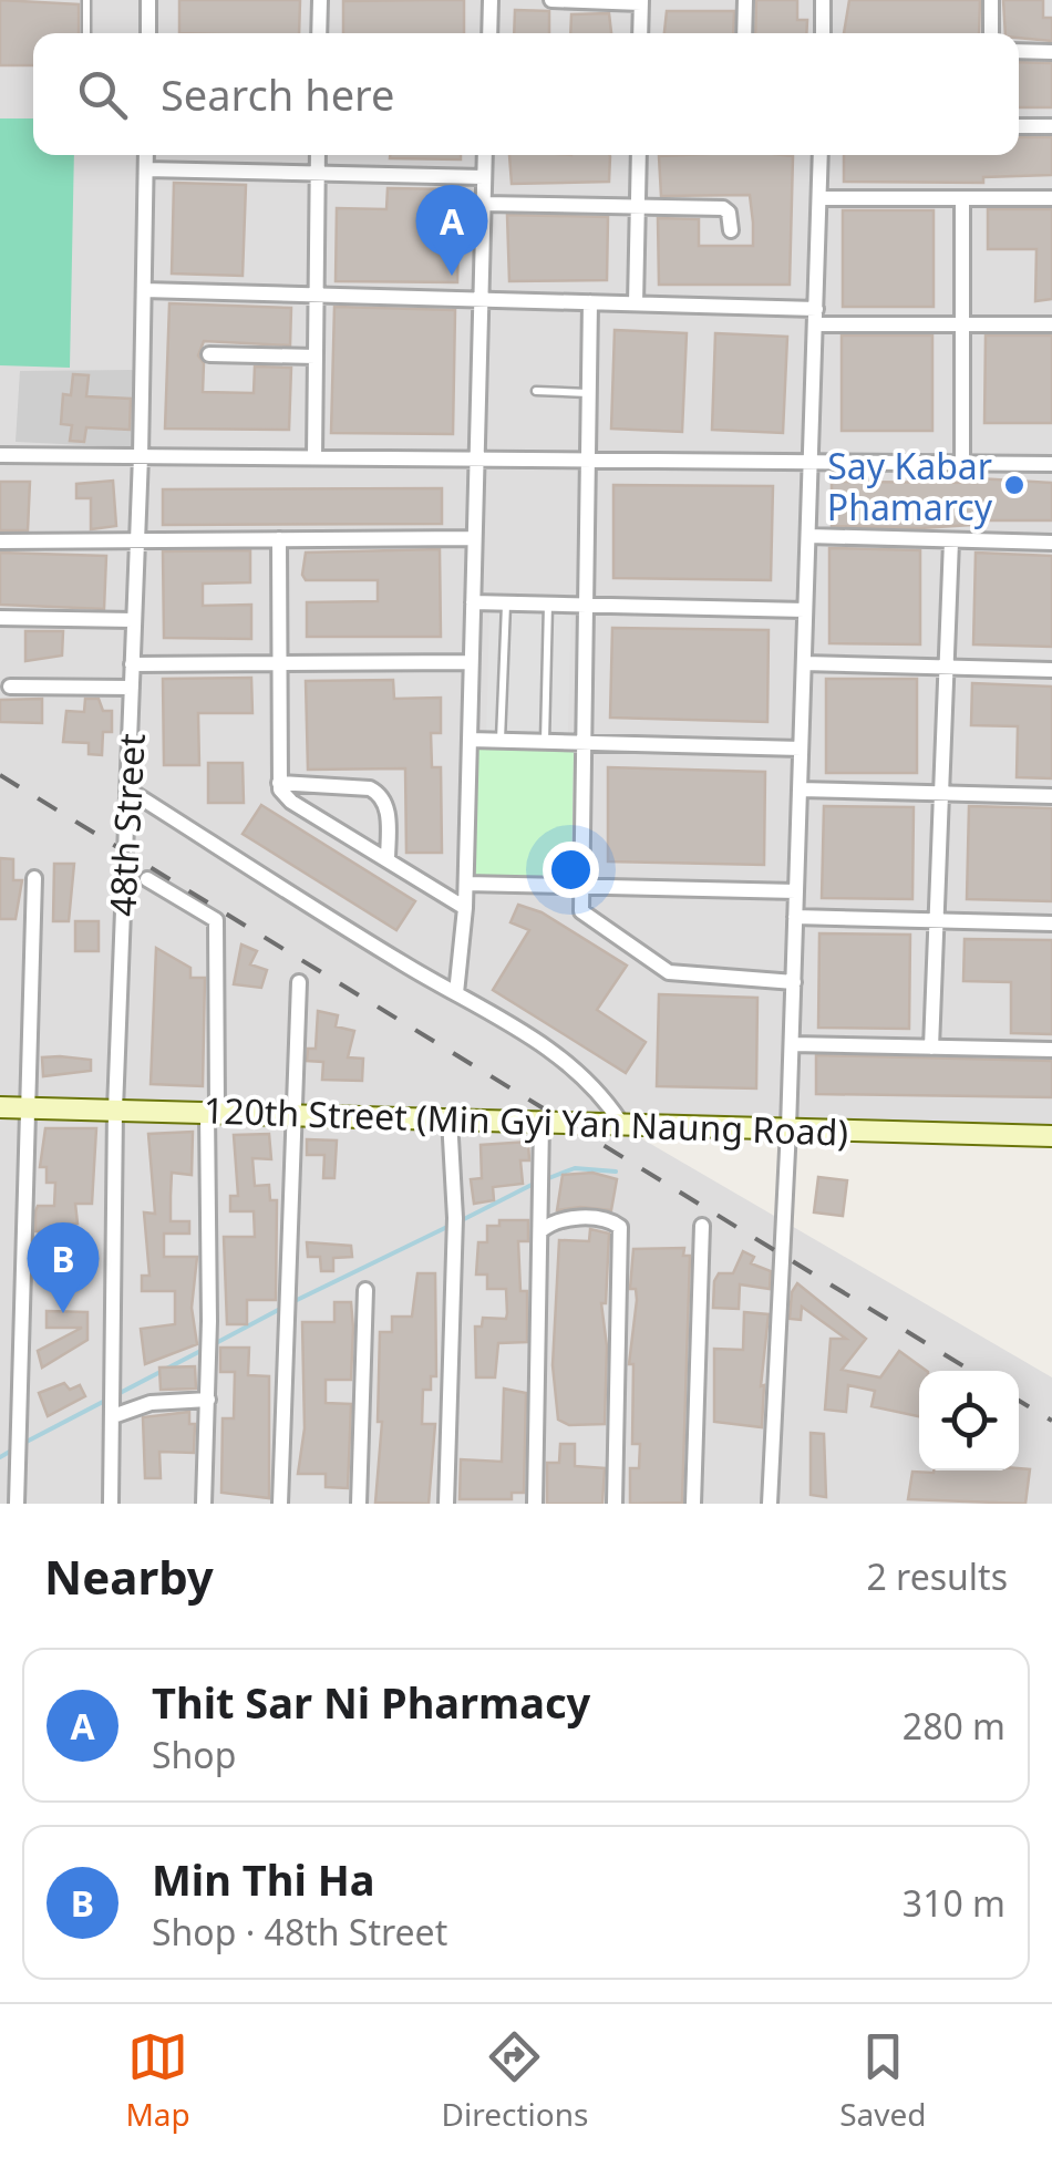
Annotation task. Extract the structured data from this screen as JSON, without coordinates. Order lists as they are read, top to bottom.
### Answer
{
  "streets": {
    "street": ["48th Street", "120th Street (Min Gyi Yan Naung Road)"]
  },
  "crossings": [
    ["48th Street", "120th Street (Min Gyi Yan Naung Road)"]
  ],
  "places": ["Say Kabar Phamarcy"],
  "page": {
    "search": "Search here",
    "pins": ["A", "B"],
    "heading": ["Nearby", "2 results"],
    "list": [
      {
        "mark": "A",
        "name": "Thit Sar Ni Pharmacy",
        "note": "Shop",
        "value": "280 m"
      },
      {
        "mark": "B",
        "name": "Min Thi Ha",
        "note": "Shop · 48th Street",
        "value": "310 m"
      }
    ],
    "nav": ["Map", "Directions", "Saved"]
  }
}
